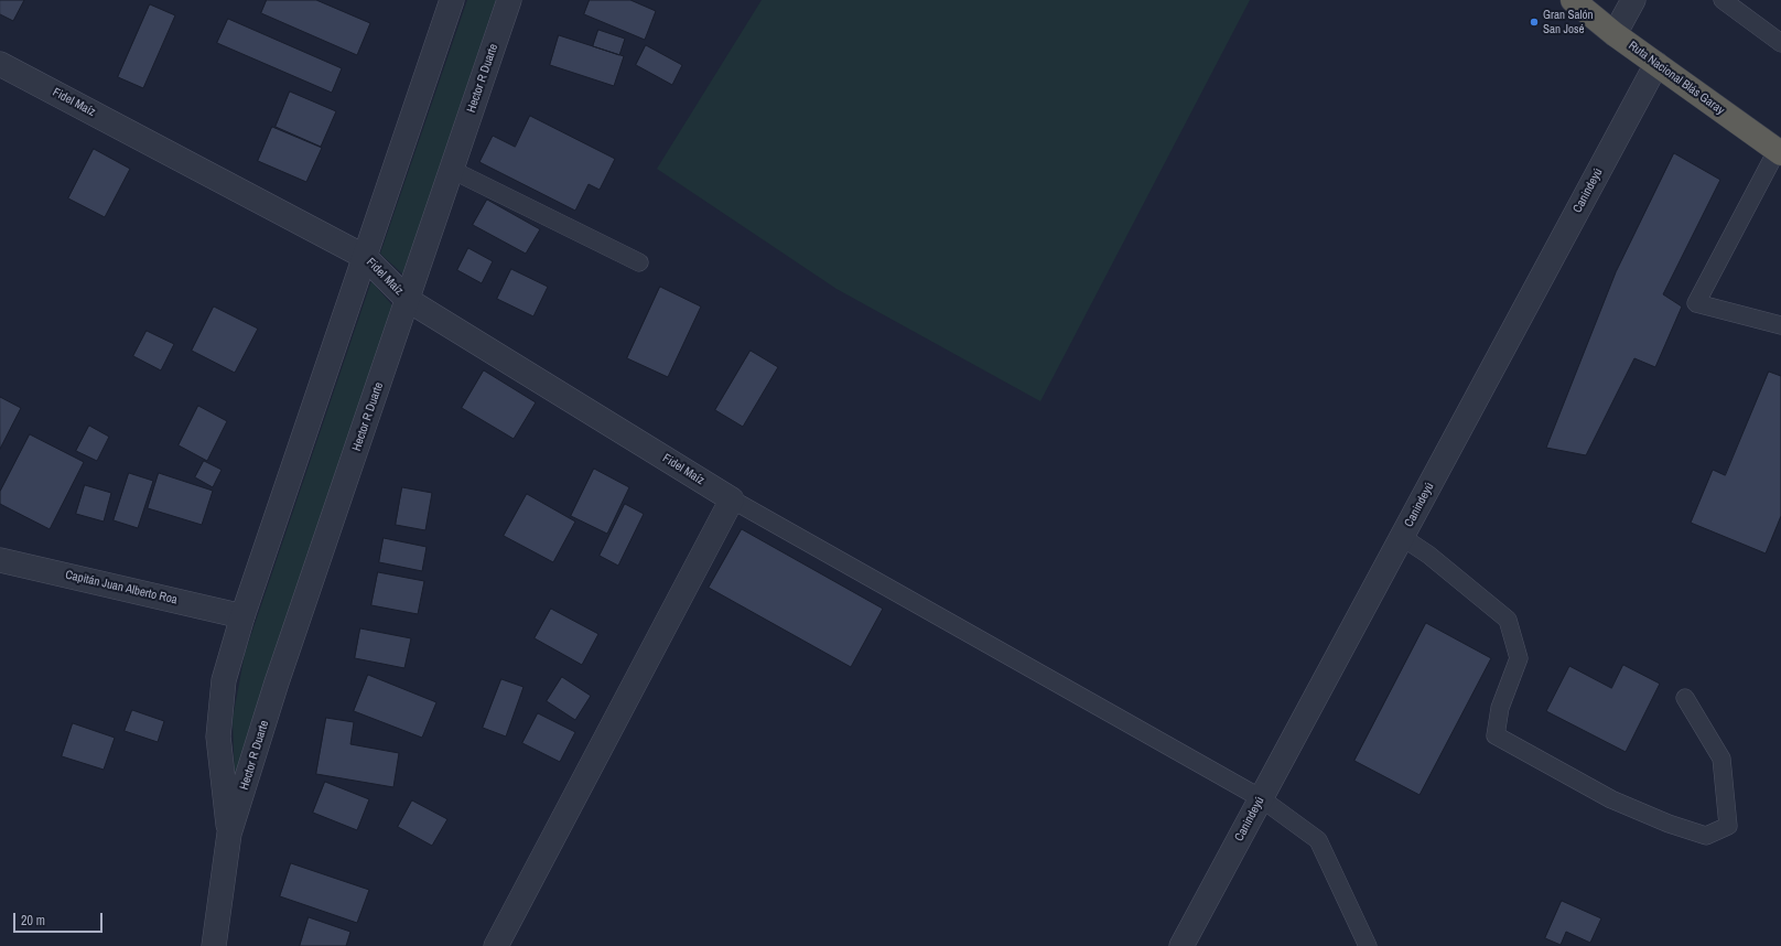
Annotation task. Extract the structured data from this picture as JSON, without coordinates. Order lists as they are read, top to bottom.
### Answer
{
  "streets": {
    "highway": ["Ruta Nacional Blás Garay"],
    "street": [
      "Hector R Duarte",
      "Fidel Maíz",
      "Canindeyú",
      "Capitán Juan Alberto Roa"
    ]
  },
  "crossings": [
    ["Hector R Duarte", "Fidel Maíz"],
    ["Hector R Duarte", "Capitán Juan Alberto Roa"],
    ["Ruta Nacional Blás Garay", "Canindeyú"]
  ],
  "places": ["Gran Salón San José"],
  "scale_bar": "20 m"
}
